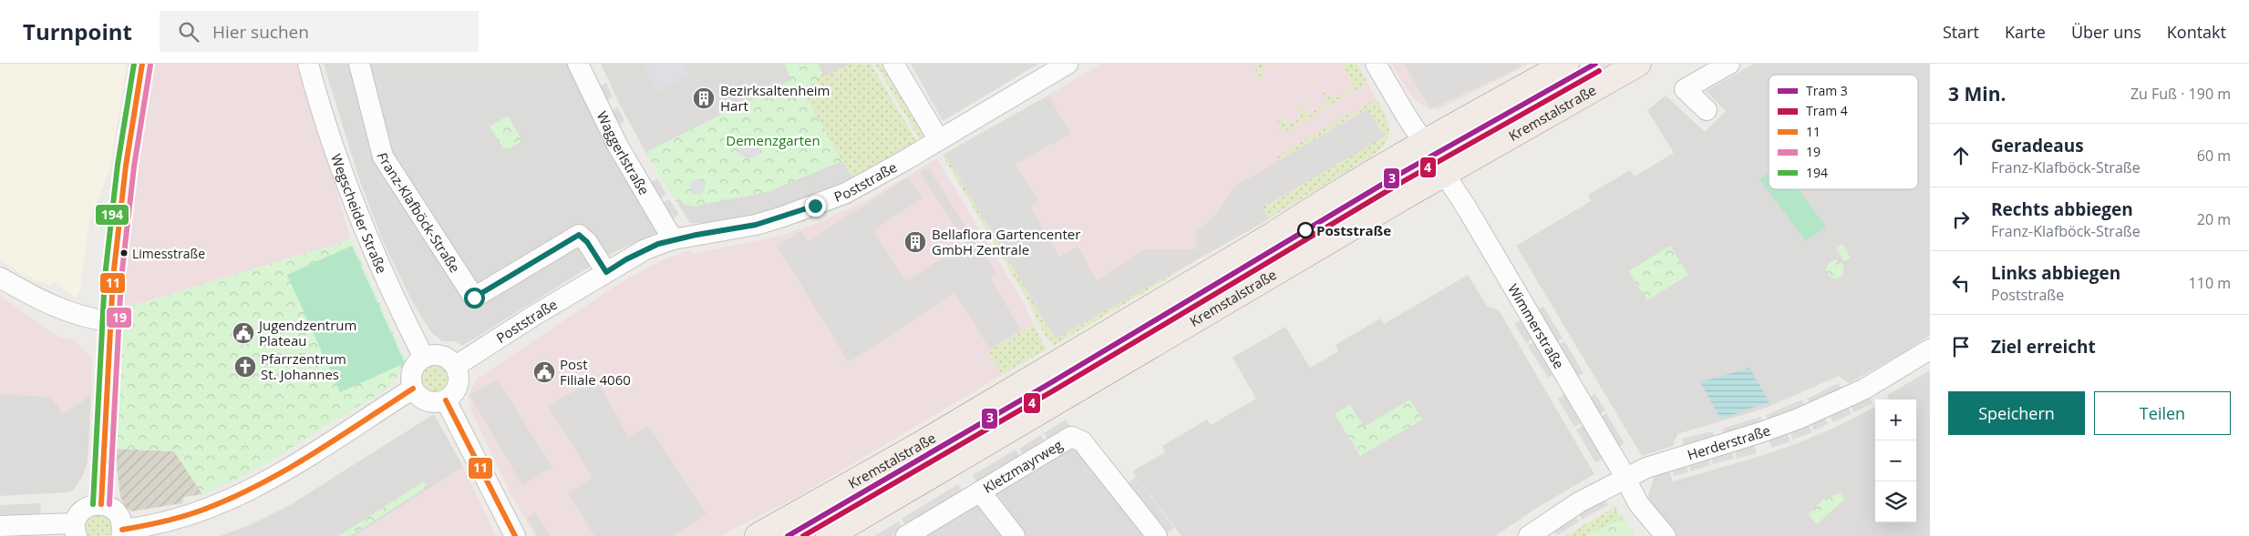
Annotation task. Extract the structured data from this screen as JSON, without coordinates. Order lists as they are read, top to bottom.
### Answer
{
  "streets": {
    "main road": ["Kremstalstraße"],
    "street": [
      "Waggerlstraße",
      "Poststraße",
      "Franz-Klafböck-Straße",
      "Wegscheider Straße",
      "Wimmerstraße",
      "Herderstraße",
      "Kletzmayrweg"
    ]
  },
  "crossings": [
    ["Kremstalstraße", "Wimmerstraße"],
    ["Waggerlstraße", "Poststraße"],
    ["Poststraße", "Franz-Klafböck-Straße"],
    ["Poststraße", "Wegscheider Straße"],
    ["Wimmerstraße", "Herderstraße"]
  ],
  "parks": ["Demenzgarten"],
  "places": {
    "building": ["Bezirksaltenheim Hart", "Bellaflora Gartencenter GmbH Zentrale"],
    "other": ["Poststraße", "Limesstraße"],
    "public building": ["Jugendzentrum Plateau", "Post Filiale 4060"],
    "church": ["Pfarrzentrum St. Johannes"]
  },
  "lines": [
    "tram line 3",
    "transit line 11",
    "transit line 194",
    "transit line 19",
    "tram line 4"
  ],
  "legend": [
    "Tram 3",
    "Tram 4",
    "11",
    "19",
    "194"
  ],
  "page": {
    "header": "Turnpoint",
    "search": "Hier suchen",
    "nav": [
      "Start",
      "Karte",
      "Über uns",
      "Kontakt"
    ],
    "heading": ["3 Min.", "Zu Fuß · 190 m"],
    "list": [
      ["Geradeaus", "Franz-Klafböck-Straße", "60 m"],
      ["Rechts abbiegen", "Franz-Klafböck-Straße", "20 m"],
      ["Links abbiegen", "Poststraße", "110 m"],
      "Ziel erreicht"
    ],
    "buttons": ["Speichern", "Teilen"],
    "map_buttons": ["+", "−"]
  }
}
